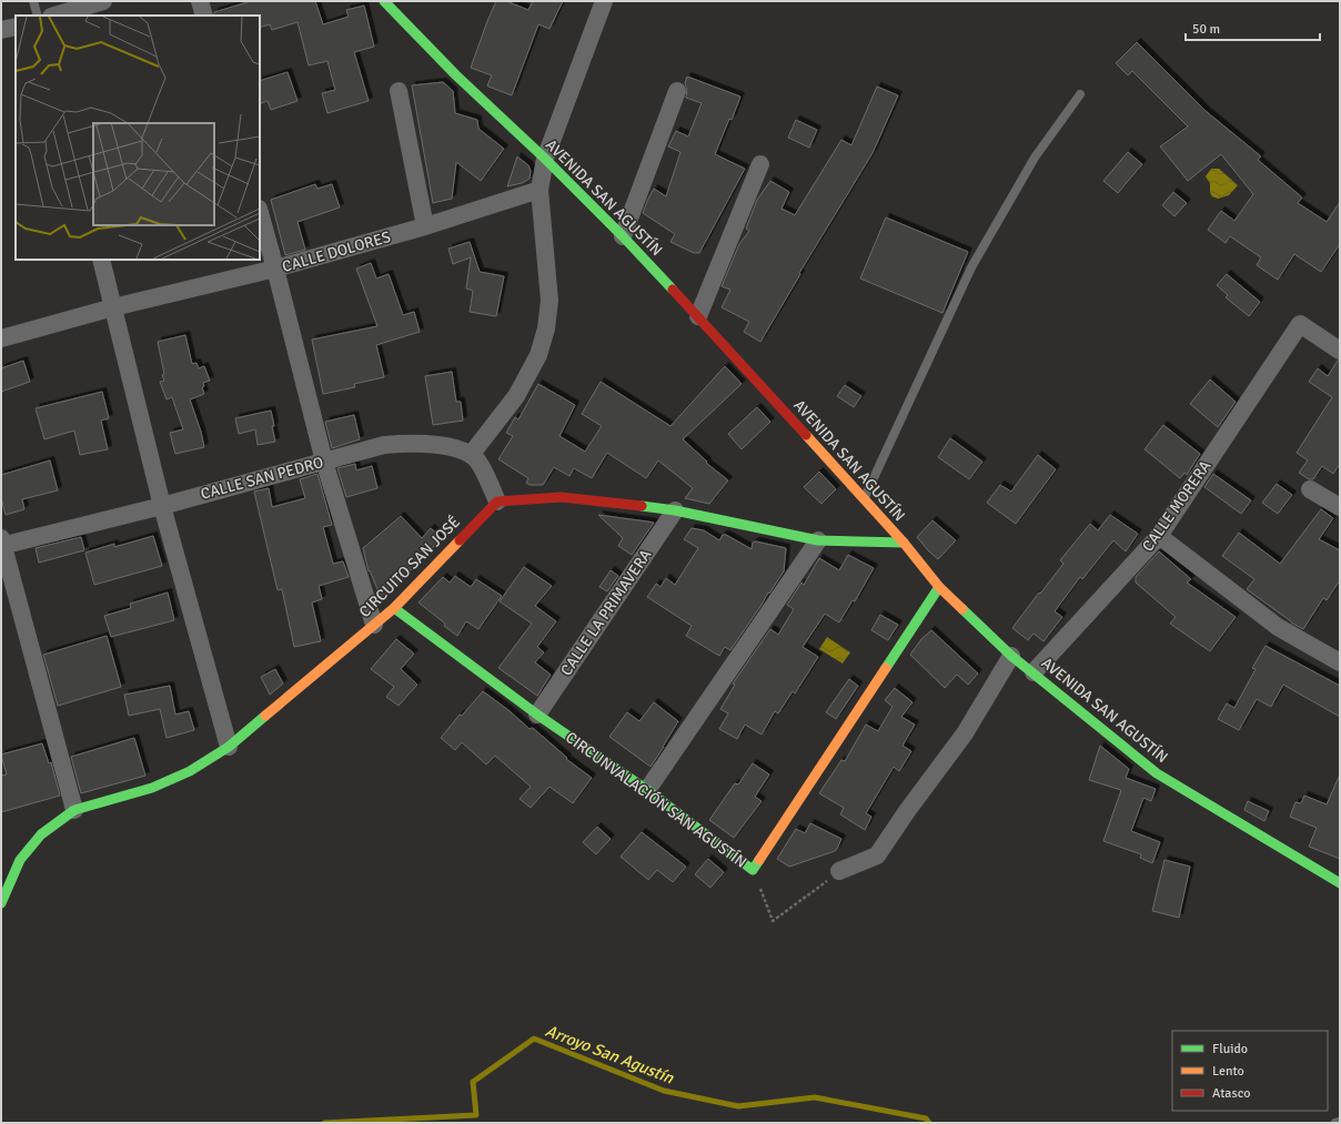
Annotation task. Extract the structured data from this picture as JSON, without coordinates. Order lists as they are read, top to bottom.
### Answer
{
  "streets": {
    "street": [
      "AVENIDA SAN AGUSTÍN",
      "CALLE DOLORES",
      "CALLE SAN PEDRO",
      "CALLE MORERA",
      "CIRCUITO SAN JOSÉ",
      "CALLE LA PRIMAVERA",
      "CIRCUNVALACIÓN SAN AGUSTÍN"
    ]
  },
  "crossings": [
    ["AVENIDA SAN AGUSTÍN", "CALLE MORERA"],
    ["CIRCUITO SAN JOSÉ", "CIRCUNVALACIÓN SAN AGUSTÍN"],
    ["CALLE LA PRIMAVERA", "CIRCUNVALACIÓN SAN AGUSTÍN"]
  ],
  "water": ["Arroyo San Agustín"],
  "legend": ["Fluido", "Lento", "Atasco"],
  "scale_bar": "50 m"
}
